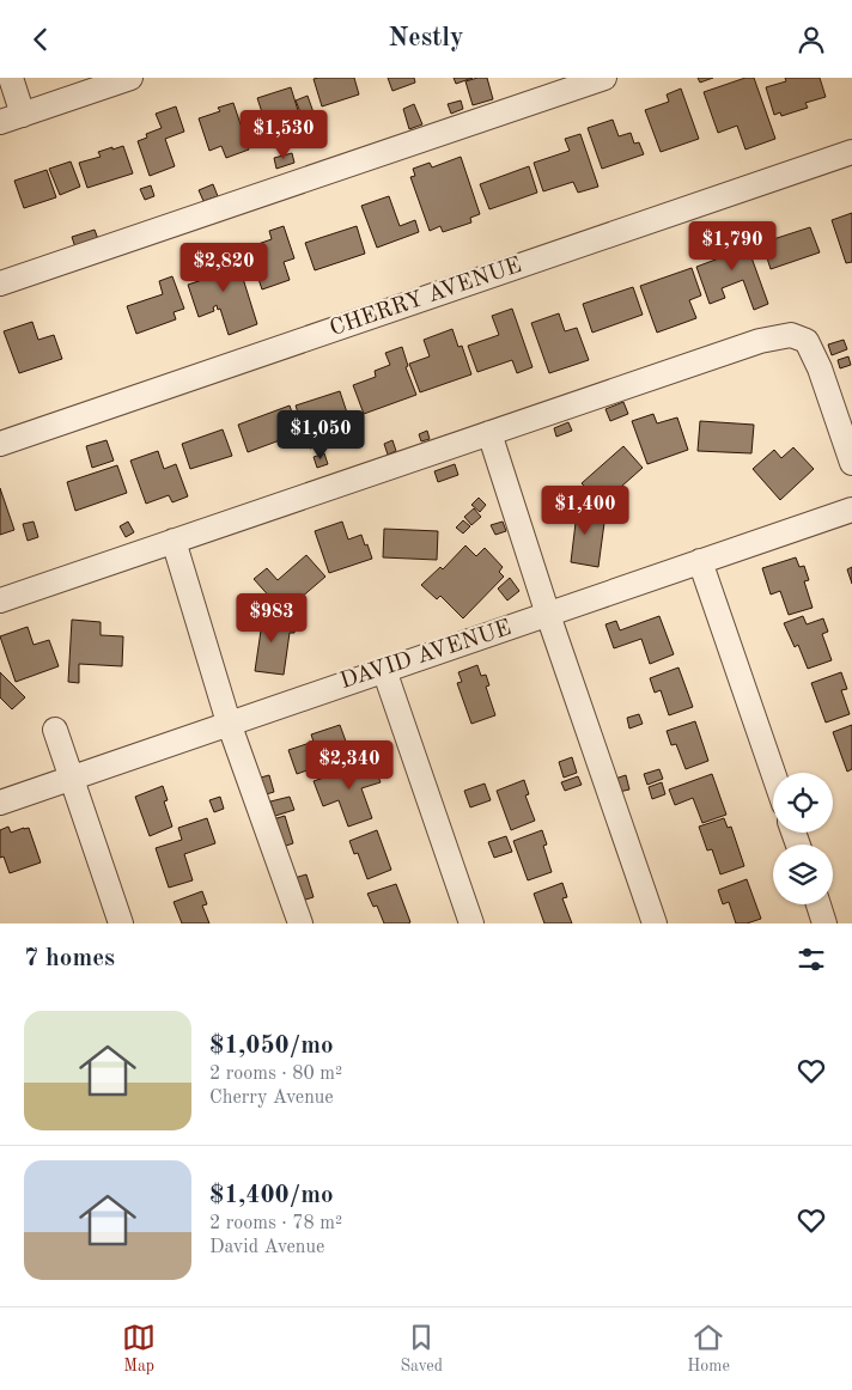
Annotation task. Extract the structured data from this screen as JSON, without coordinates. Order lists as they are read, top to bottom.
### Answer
{
  "streets": {
    "street": ["CHERRY AVENUE", "DAVID AVENUE"]
  },
  "page": {
    "header": "Nestly",
    "price": [
      "$1,530",
      "$1,790",
      "$2,820",
      "$1,050",
      "$1,400",
      "$983",
      "$2,340"
    ],
    "heading": "7 homes",
    "list": [
      {
        "name": "$1,050/mo",
        "note": "2 rooms · 80 m² · Cherry Avenue"
      },
      {
        "name": "$1,400/mo",
        "note": "2 rooms · 78 m² · David Avenue"
      }
    ],
    "tabs": ["Map", "Saved", "Home"]
  }
}
